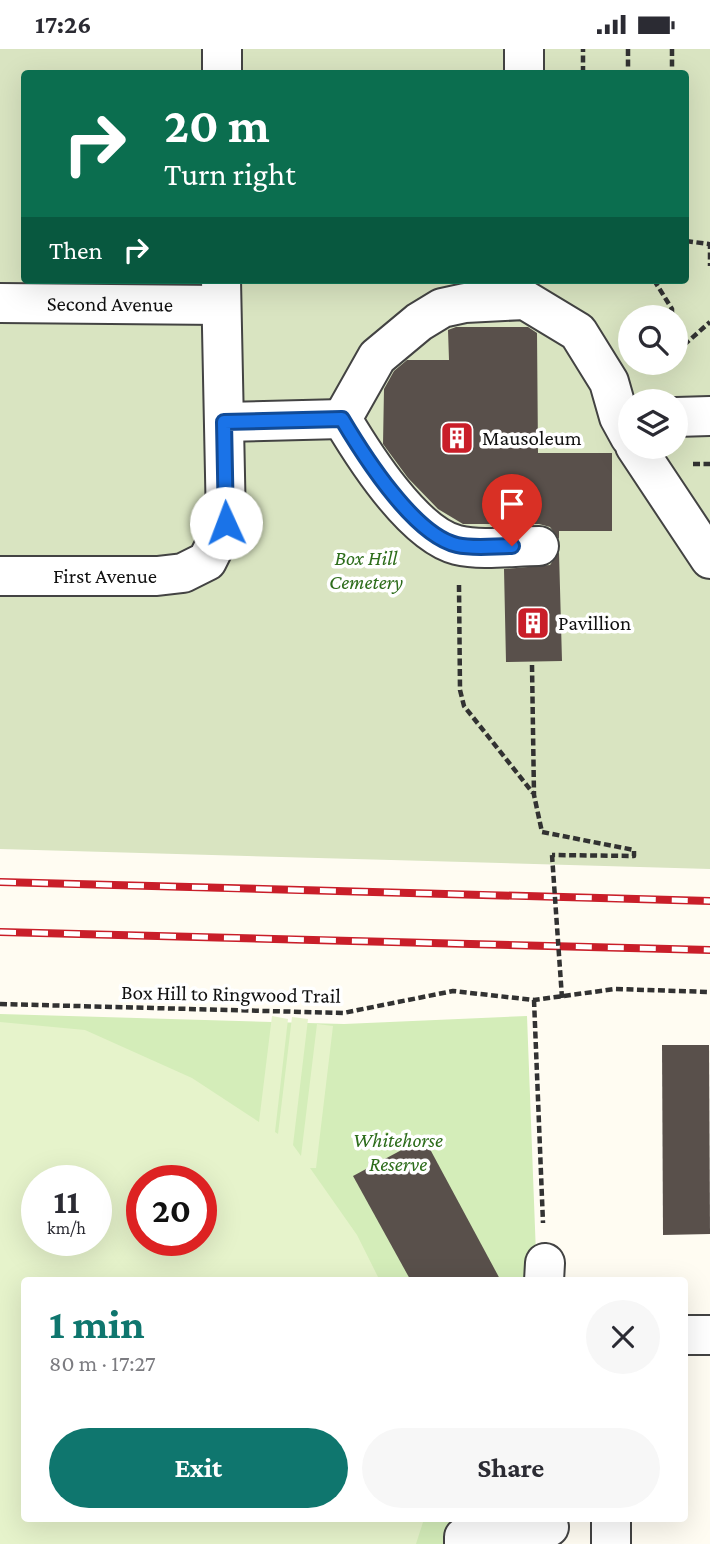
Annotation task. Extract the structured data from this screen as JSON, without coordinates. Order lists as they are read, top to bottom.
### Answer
{
  "streets": {
    "street": ["Second Avenue", "First Avenue"],
    "path": ["Box Hill to Ringwood Trail"]
  },
  "parks": ["Box Hill Cemetery", "Whitehorse Reserve"],
  "places": {
    "building": ["Mausoleum", "Pavillion"]
  },
  "page": {
    "status": "17:26",
    "turn": ["20 m", "Turn right"],
    "then": "Then",
    "speed": "11 km/h",
    "limit": "20",
    "heading": ["1 min", "80 m · 17:27"],
    "buttons": ["Exit", "Share"]
  }
}
